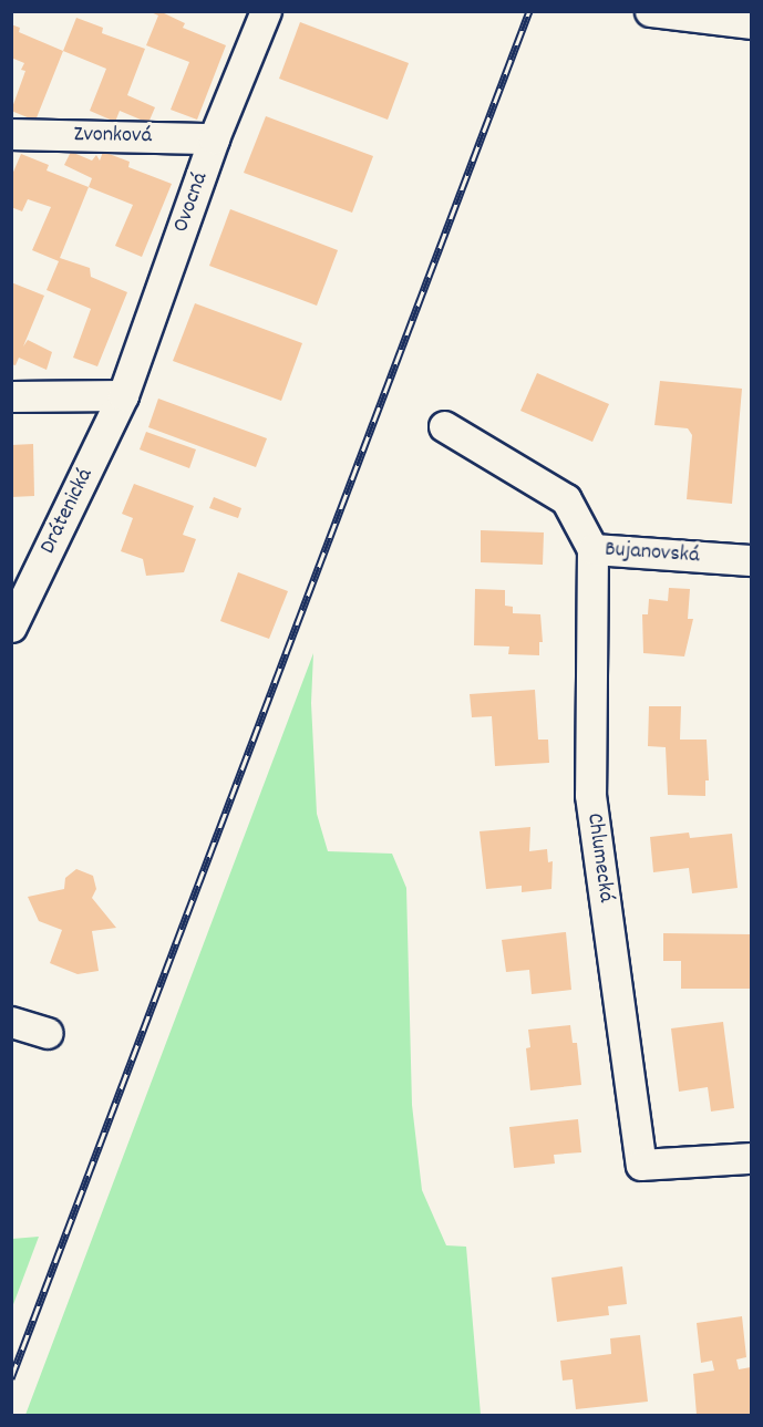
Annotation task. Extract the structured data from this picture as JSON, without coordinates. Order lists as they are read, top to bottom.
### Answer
{
  "streets": {
    "street": [
      "Zvonková",
      "Ovocná",
      "Drátenická",
      "Bujanovská",
      "Chlumecká"
    ]
  },
  "crossings": [
    ["Zvonková", "Ovocná"],
    ["Ovocná", "Drátenická"],
    ["Bujanovská", "Chlumecká"]
  ]
}
